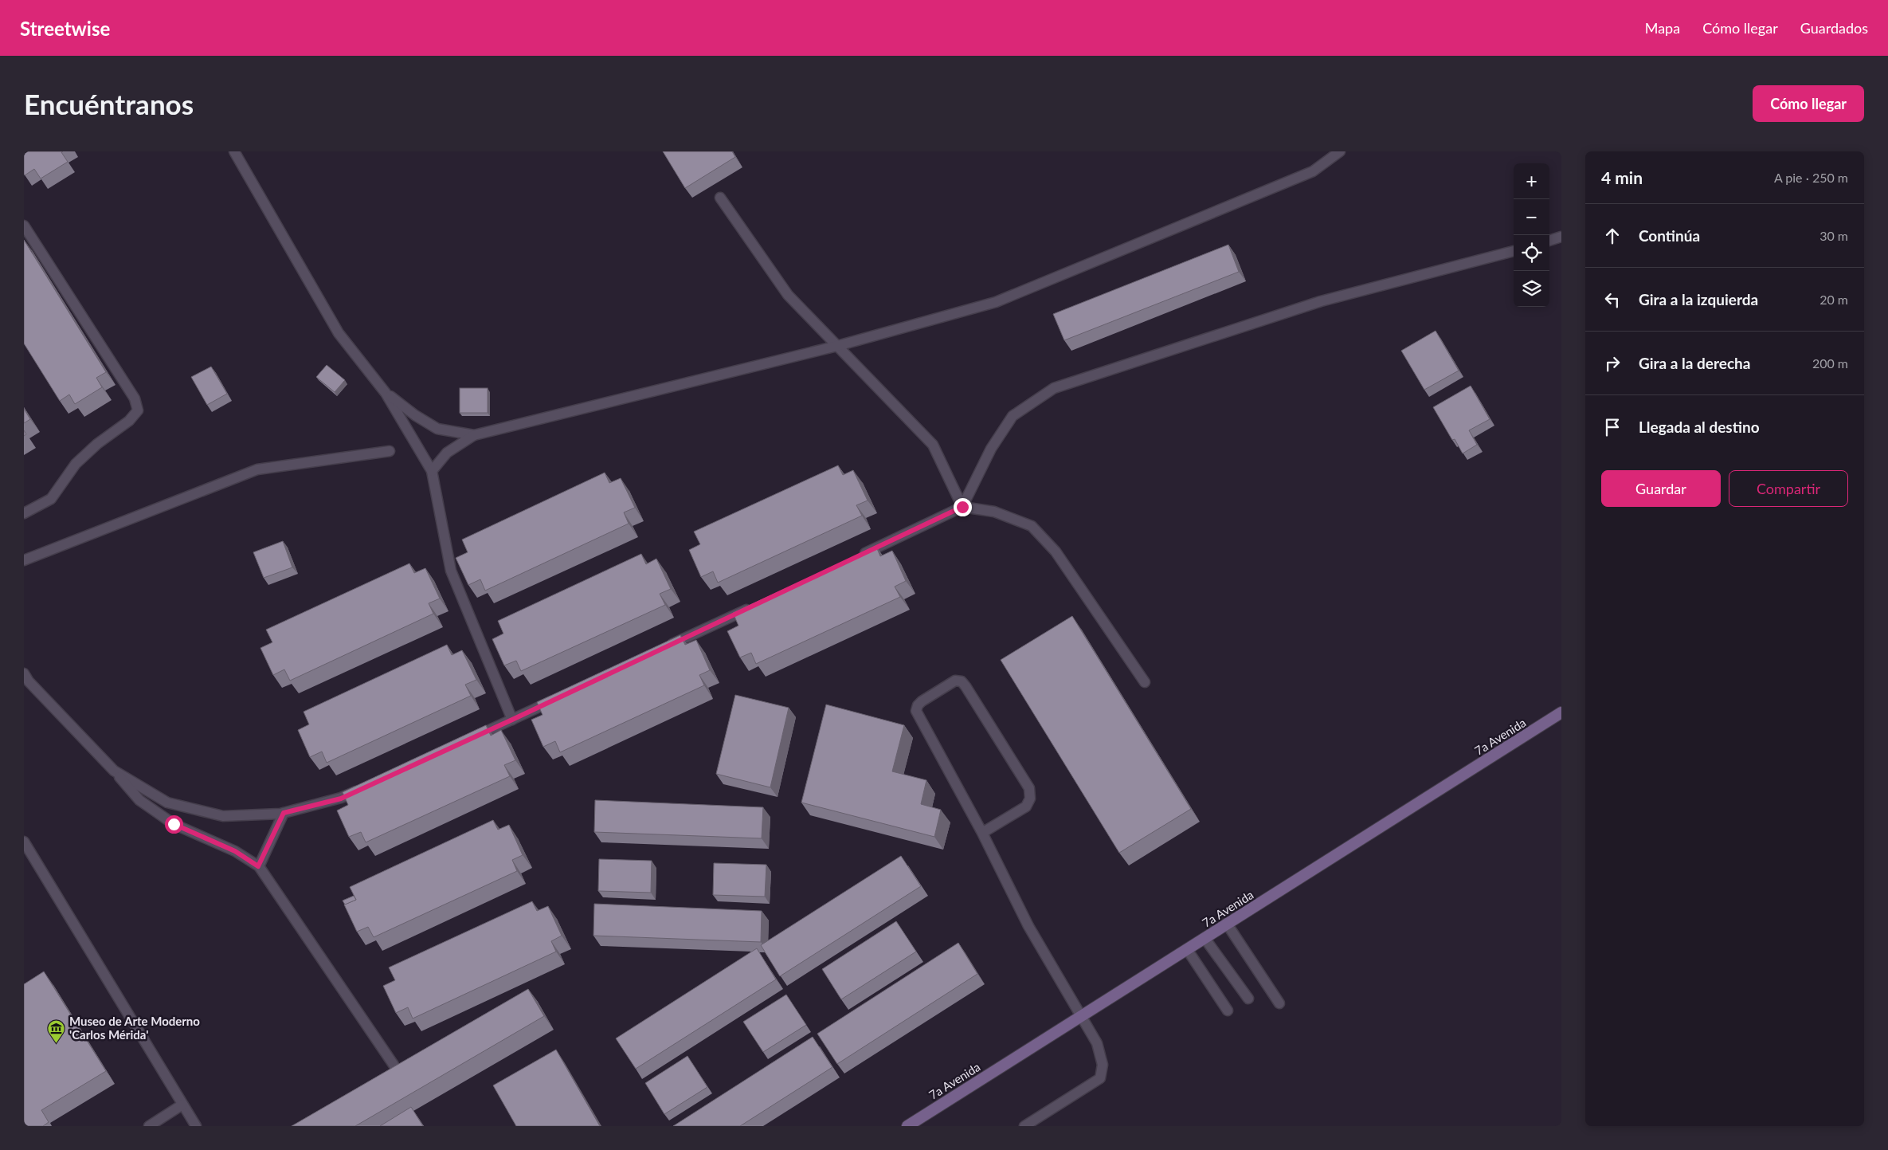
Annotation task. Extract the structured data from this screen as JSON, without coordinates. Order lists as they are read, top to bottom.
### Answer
{
  "streets": {
    "main road": ["7a Avenida"]
  },
  "places": {
    "museum": ["Museo de Arte Moderno 'Carlos Mérida'"]
  },
  "page": {
    "header": "Streetwise",
    "nav": ["Mapa", "Cómo llegar", "Guardados"],
    "buttons": [
      "Cómo llegar",
      ["Guardar", "Compartir"]
    ],
    "title": "Encuéntranos",
    "heading": ["4 min", "A pie · 250 m"],
    "map_buttons": ["+", "−"],
    "list": [
      ["Continúa", "30 m"],
      ["Gira a la izquierda", "20 m"],
      ["Gira a la derecha", "200 m"],
      "Llegada al destino"
    ]
  }
}
